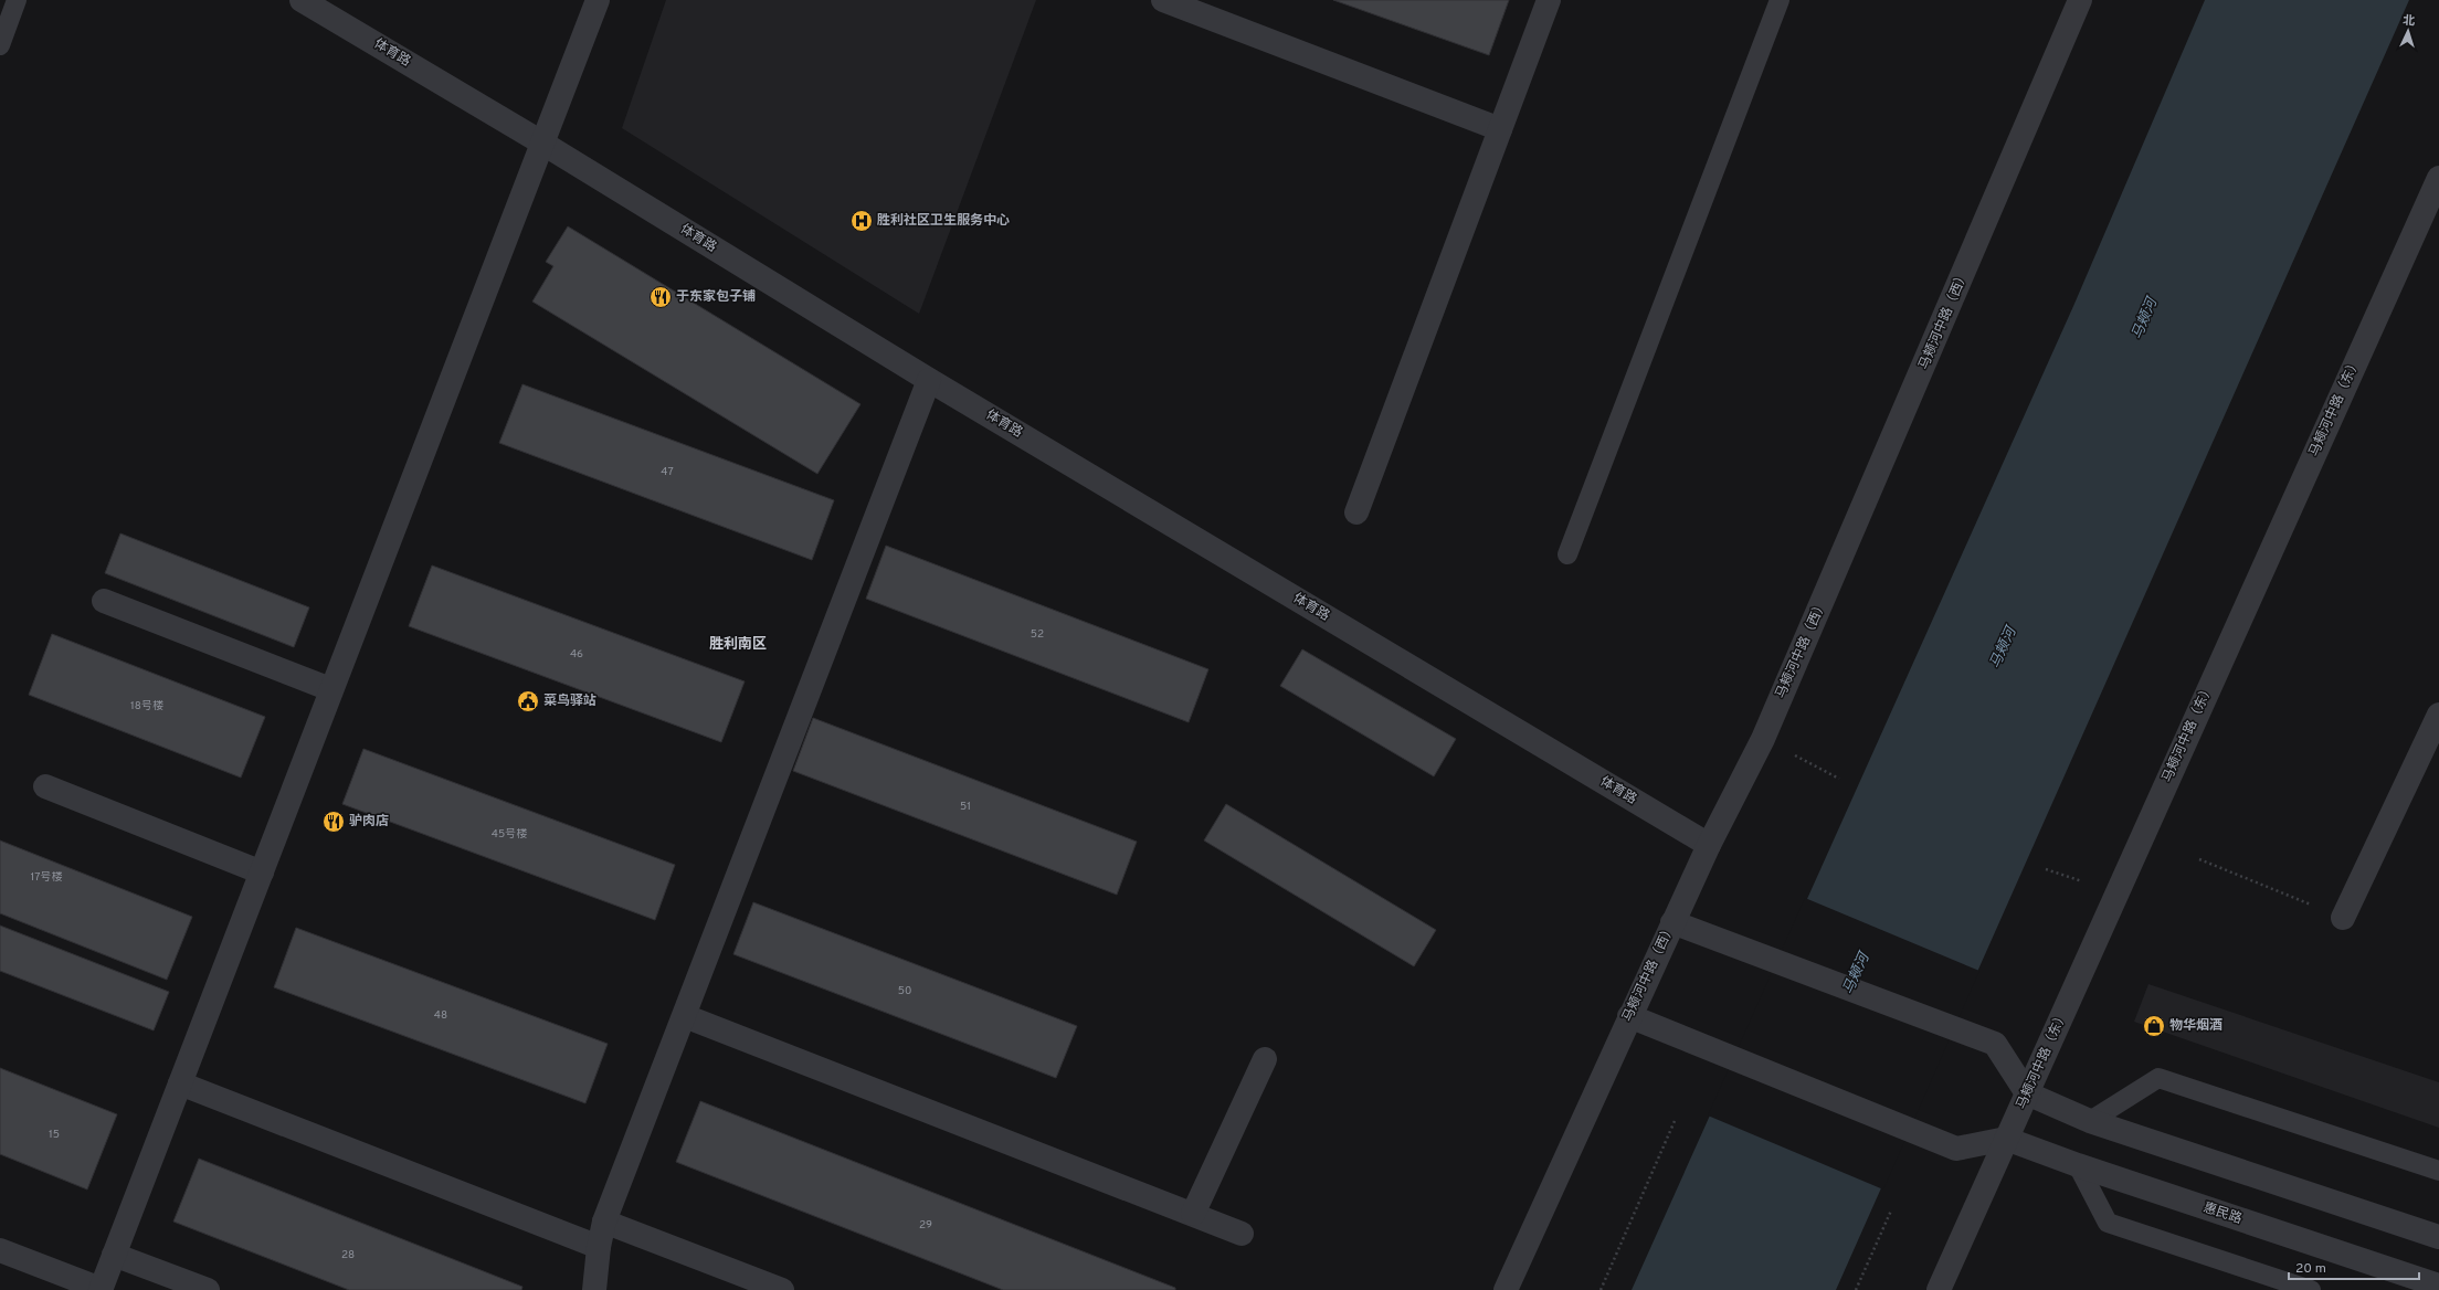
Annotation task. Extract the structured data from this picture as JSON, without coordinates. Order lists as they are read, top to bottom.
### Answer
{
  "streets": {
    "street": [
      "体育路",
      "马颊河中路（西）",
      "马颊河中路（东）",
      "惠民路"
    ]
  },
  "crossings": [
    ["体育路", "马颊河中路（西）"],
    ["马颊河中路（东）", "惠民路"]
  ],
  "districts": ["胜利南区"],
  "water": ["马颊河"],
  "places": {
    "hospital": ["胜利社区卫生服务中心"],
    "restaurant": ["于东家包子铺", "驴肉店"],
    "public building": ["菜鸟驿站"],
    "shop": ["物华烟酒"]
  },
  "house_numbers": [
    "47",
    "52",
    "46",
    "18号楼",
    "51",
    "45号楼",
    "17号楼",
    "50",
    "48",
    "15",
    "29",
    "28"
  ],
  "scale_bar": "20 m",
  "north": "top"
}
